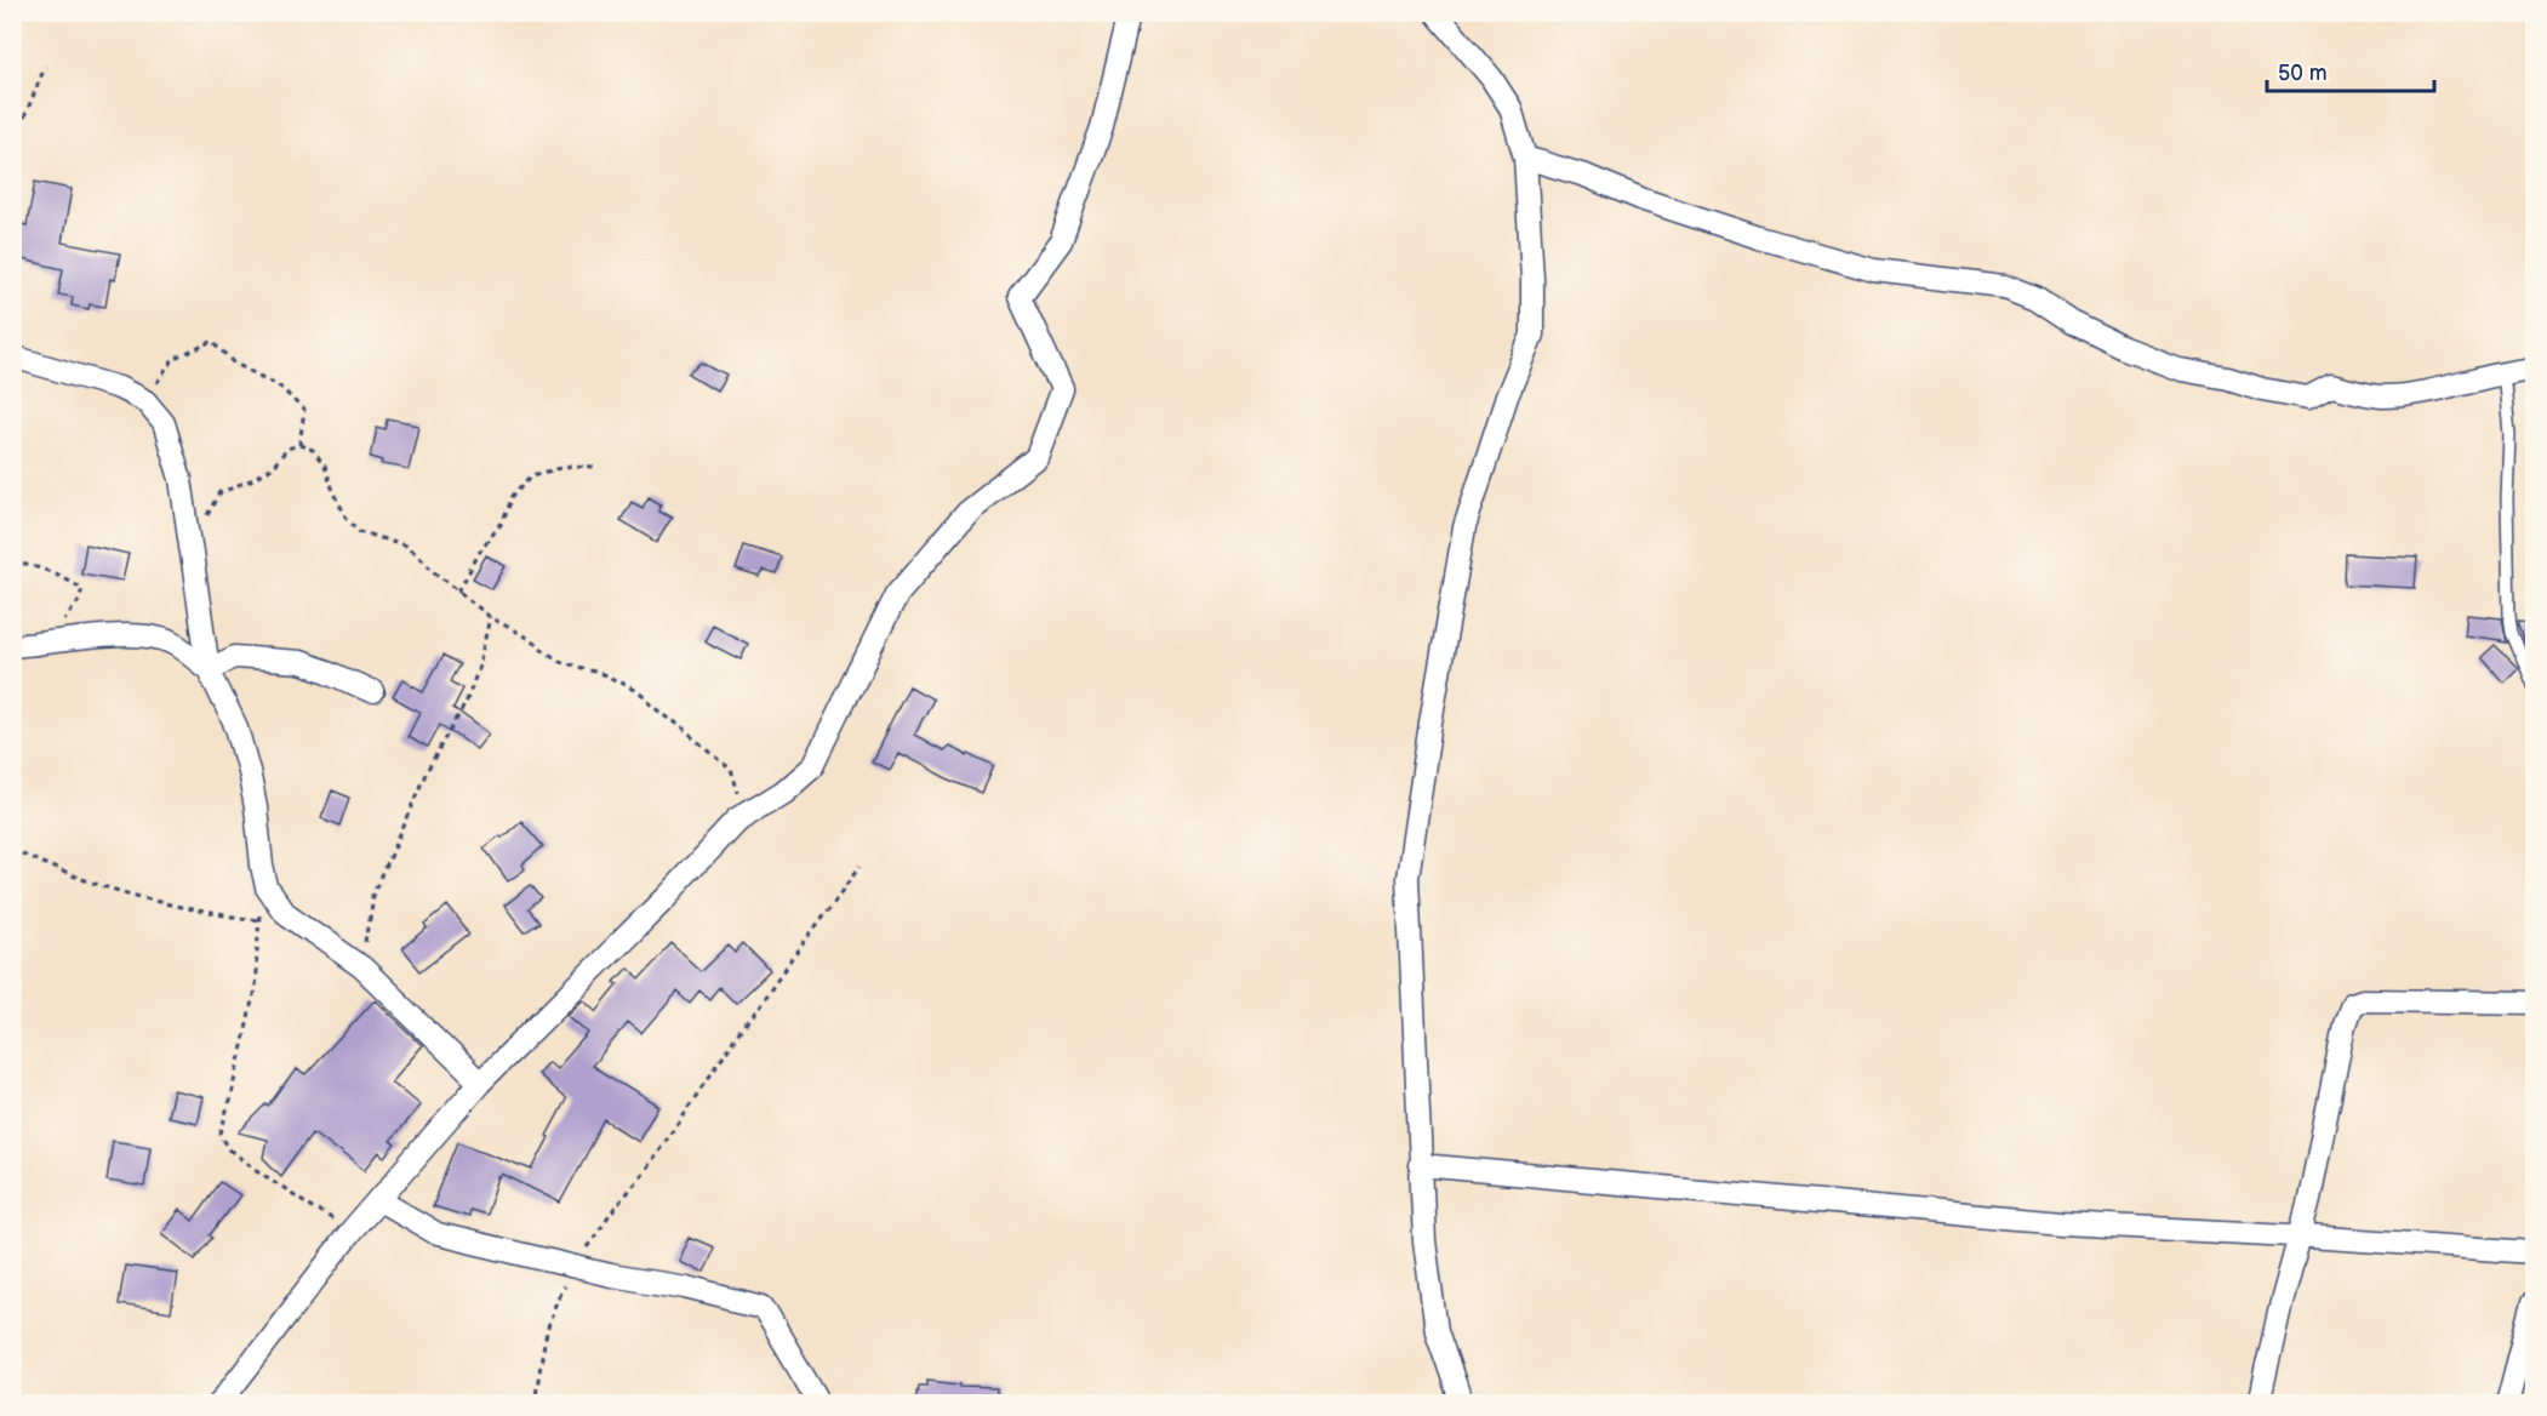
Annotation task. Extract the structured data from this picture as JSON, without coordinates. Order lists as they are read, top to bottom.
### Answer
{
  "scale_bar": "50 m"
}
